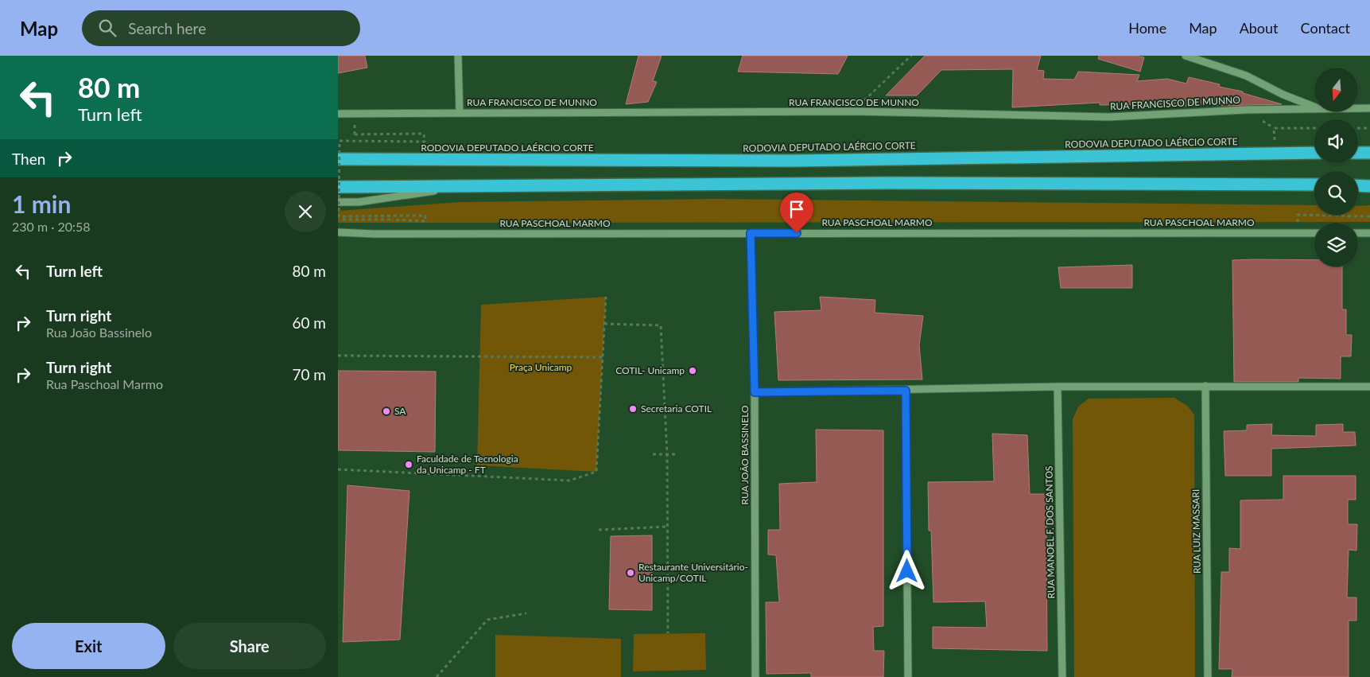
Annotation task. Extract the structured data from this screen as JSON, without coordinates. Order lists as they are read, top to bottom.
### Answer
{
  "streets": {
    "highway": ["RODOVIA DEPUTADO LAÉRCIO CORTE"],
    "street": [
      "RUA FRANCISCO DE MUNNO",
      "RUA PASCHOAL MARMO",
      "RUA JOÃO BASSINELO",
      "RUA LUIZ MASSARI",
      "RUA MANOEL F. DOS SANTOS"
    ]
  },
  "crossings": [
    ["RUA PASCHOAL MARMO", "RUA JOÃO BASSINELO"]
  ],
  "parks": ["Praça Unicamp"],
  "places": [
    "COTIL- Unicamp",
    "Secretaria COTIL",
    "SA",
    "Faculdade de Tecnologia da Unicamp - FT",
    "Restaurante Universitário- Unicamp/COTIL"
  ],
  "north": "bottom",
  "page": {
    "header": "Map",
    "search": "Search here",
    "nav": [
      "Home",
      "Map",
      "About",
      "Contact"
    ],
    "turn": ["80 m", "Turn left"],
    "then": "Then",
    "heading": ["1 min", "230 m · 20:58"],
    "list": [
      {
        "name": "Turn left",
        "value": "80 m"
      },
      {
        "name": "Turn right",
        "note": "Rua João Bassinelo",
        "value": "60 m"
      },
      {
        "name": "Turn right",
        "note": "Rua Paschoal Marmo",
        "value": "70 m"
      }
    ],
    "buttons": ["Exit", "Share"]
  }
}
